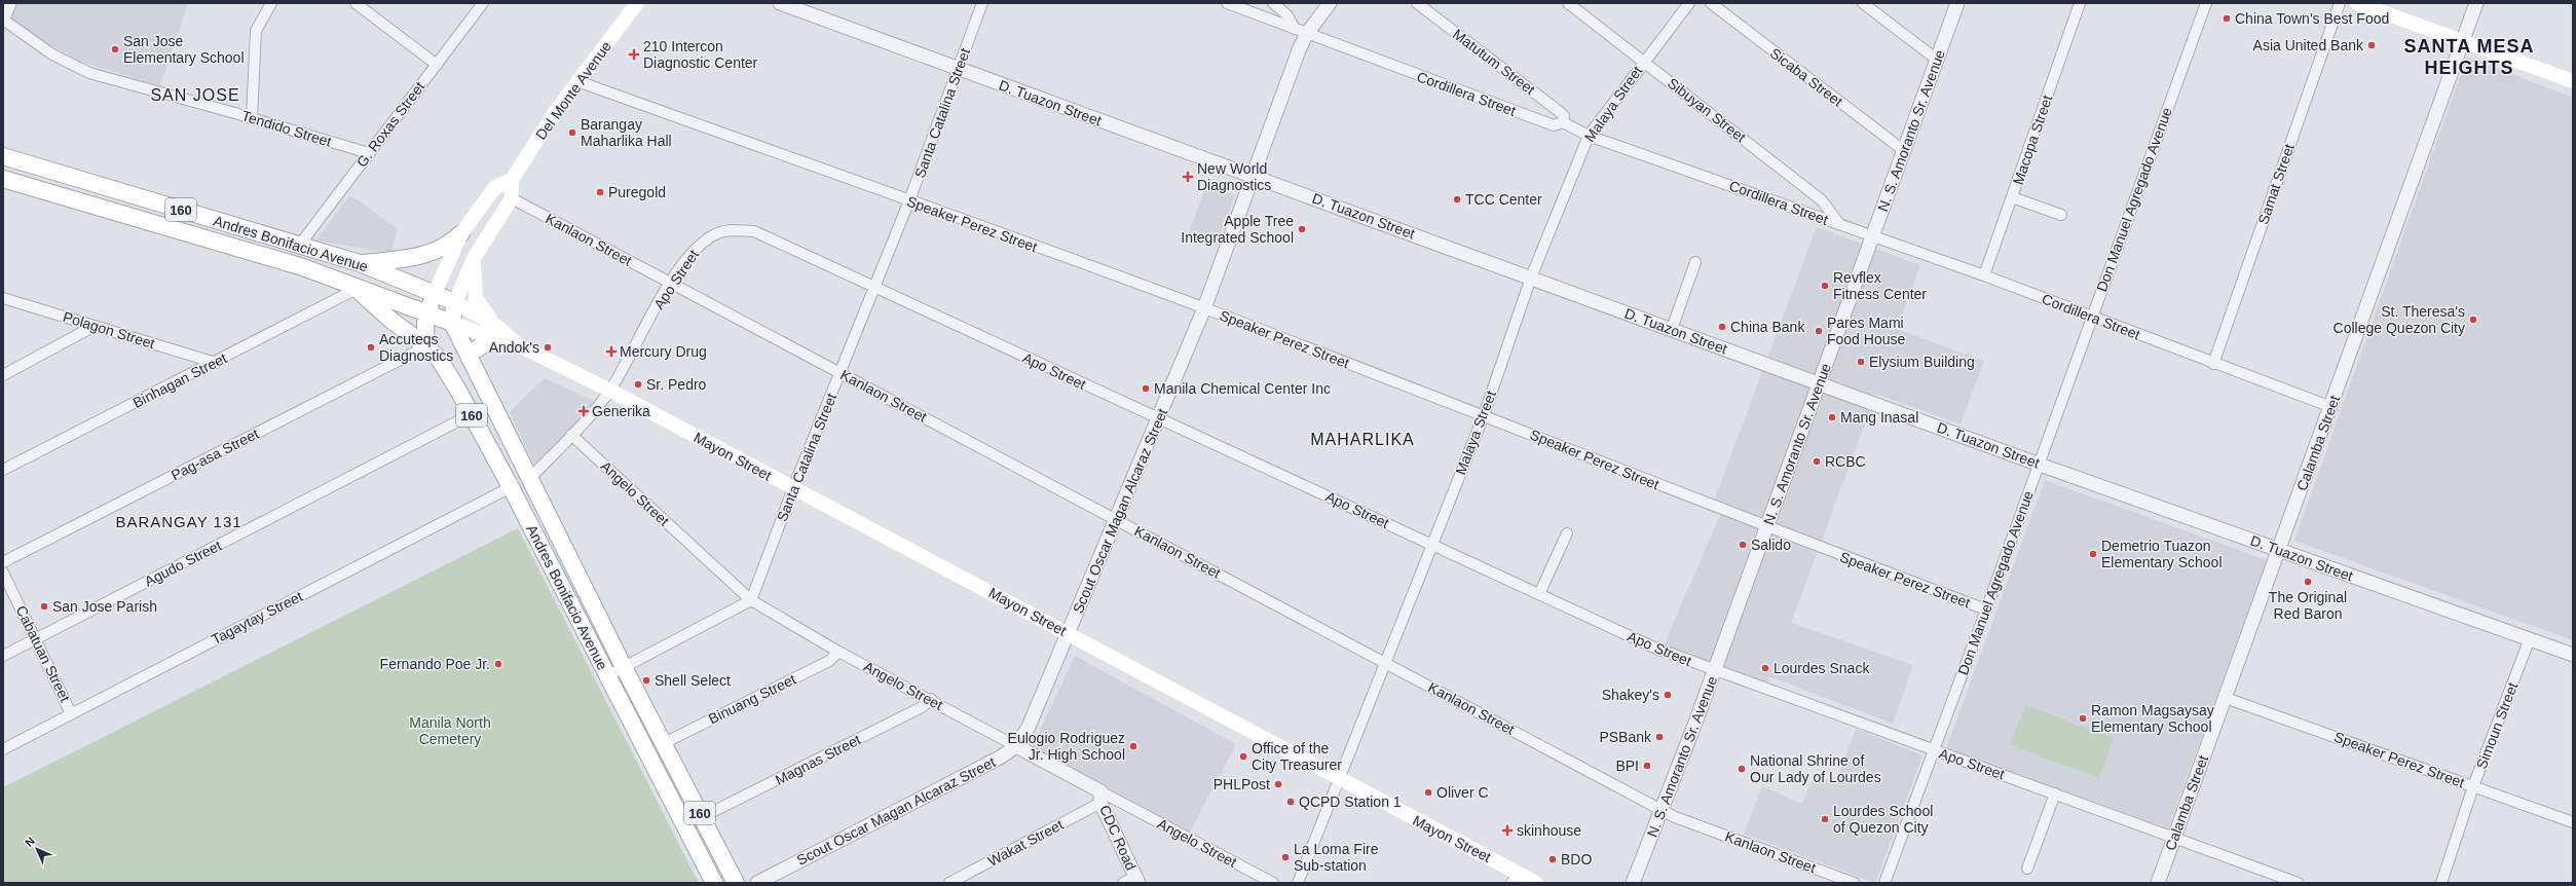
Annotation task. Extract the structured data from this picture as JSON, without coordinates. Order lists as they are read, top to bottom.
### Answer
{
  "streets": {
    "main road": [
      "Del Monte Avenue",
      "160",
      "Andres Bonifacio Avenue",
      "Mayon Street"
    ],
    "street": [
      "Matutum Street",
      "Sicaba Street",
      "Cordillera Street",
      "D. Tuazon Street",
      "Malaya Street",
      "Sibuyan Street",
      "Santa Catalina Street",
      "G. Roxas Street",
      "Tendido Street",
      "N. S. Amoranto Sr. Avenue",
      "Macopa Street",
      "Samat Street",
      "Don Manuel Agregado Avenue",
      "Speaker Perez Street",
      "Kanlaon Street",
      "Apo Street",
      "Polagon Street",
      "Binhagan Street",
      "Calamba Street",
      "Pag-asa Street",
      "Angelo Street",
      "Scout Oscar Magan Alcaraz Street",
      "Agudo Street",
      "Tagaytay Street",
      "Cabatuan Street",
      "Binuang Street",
      "Simoun Street",
      "Magnas Street",
      "CDC Road",
      "Wakat Street"
    ]
  },
  "crossings": [
    ["Matutum Street", "Cordillera Street"],
    ["Sicaba Street", "N. S. Amoranto Sr. Avenue"],
    ["Del Monte Avenue", "Speaker Perez Street"],
    ["Del Monte Avenue", "Andres Bonifacio Avenue"],
    ["Cordillera Street", "Malaya Street"],
    ["Cordillera Street", "Sibuyan Street"],
    ["Cordillera Street", "N. S. Amoranto Sr. Avenue"],
    ["Cordillera Street", "Macopa Street"],
    ["Cordillera Street", "Samat Street"],
    ["Cordillera Street", "Don Manuel Agregado Avenue"],
    ["Cordillera Street", "Calamba Street"],
    ["Cordillera Street", "Scout Oscar Magan Alcaraz Street"],
    ["D. Tuazon Street", "Malaya Street"],
    ["D. Tuazon Street", "Santa Catalina Street"],
    ["D. Tuazon Street", "N. S. Amoranto Sr. Avenue"],
    ["D. Tuazon Street", "Don Manuel Agregado Avenue"],
    ["D. Tuazon Street", "Calamba Street"],
    ["D. Tuazon Street", "Scout Oscar Magan Alcaraz Street"],
    ["D. Tuazon Street", "Simoun Street"],
    ["Malaya Street", "Sibuyan Street"],
    ["Malaya Street", "Speaker Perez Street"],
    ["Malaya Street", "Kanlaon Street"],
    ["Malaya Street", "Apo Street"],
    ["Malaya Street", "Mayon Street"],
    ["Santa Catalina Street", "Speaker Perez Street"],
    ["Santa Catalina Street", "Kanlaon Street"],
    ["Santa Catalina Street", "Apo Street"],
    ["Santa Catalina Street", "Mayon Street"],
    ["Santa Catalina Street", "Angelo Street"],
    ["G. Roxas Street", "Tendido Street"],
    ["G. Roxas Street", "Andres Bonifacio Avenue"],
    ["N. S. Amoranto Sr. Avenue", "Speaker Perez Street"],
    ["N. S. Amoranto Sr. Avenue", "Kanlaon Street"],
    ["N. S. Amoranto Sr. Avenue", "Apo Street"],
    ["Don Manuel Agregado Avenue", "Speaker Perez Street"],
    ["Don Manuel Agregado Avenue", "Apo Street"],
    ["Speaker Perez Street", "Calamba Street"],
    ["Speaker Perez Street", "Scout Oscar Magan Alcaraz Street"],
    ["Speaker Perez Street", "Simoun Street"],
    ["Kanlaon Street", "Apo Street"],
    ["Kanlaon Street", "Scout Oscar Magan Alcaraz Street"],
    ["Andres Bonifacio Avenue", "Apo Street"],
    ["Andres Bonifacio Avenue", "Binhagan Street"],
    ["Andres Bonifacio Avenue", "Pag-asa Street"],
    ["Andres Bonifacio Avenue", "Mayon Street"],
    ["Andres Bonifacio Avenue", "Agudo Street"],
    ["Andres Bonifacio Avenue", "Tagaytay Street"],
    ["Andres Bonifacio Avenue", "Binuang Street"],
    ["Andres Bonifacio Avenue", "Magnas Street"],
    ["Apo Street", "Calamba Street"],
    ["Apo Street", "Mayon Street"],
    ["Apo Street", "Angelo Street"],
    ["Apo Street", "Scout Oscar Magan Alcaraz Street"],
    ["Polagon Street", "Binhagan Street"],
    ["Mayon Street", "Scout Oscar Magan Alcaraz Street"],
    ["Angelo Street", "Scout Oscar Magan Alcaraz Street"],
    ["Angelo Street", "Binuang Street"],
    ["Angelo Street", "Magnas Street"],
    ["Angelo Street", "CDC Road"],
    ["Angelo Street", "Wakat Street"],
    ["Agudo Street", "Cabatuan Street"],
    ["Tagaytay Street", "Cabatuan Street"],
    ["CDC Road", "Wakat Street"]
  ],
  "districts": [
    "SANTA MESA HEIGHTS",
    "SAN JOSE",
    "MAHARLIKA",
    "BARANGAY 131"
  ],
  "parks": ["Manila North Cemetery"],
  "places": {
    "other": [
      "China Town's Best Food",
      "Asia United Bank",
      "San Jose Elementary School",
      "Barangay Maharlika Hall",
      "Puregold",
      "TCC Center",
      "Apple Tree Integrated School",
      "Revflex Fitness Center",
      "St. Theresa's College Quezon City",
      "China Bank",
      "Pares Mami Food House",
      "Accuteqs Diagnostics",
      "Andok's",
      "Elysium Building",
      "Sr. Pedro",
      "Manila Chemical Center Inc",
      "Mang Inasal",
      "RCBC",
      "Salido",
      "Demetrio Tuazon Elementary School",
      "The Original Red Baron",
      "San Jose Parish",
      "Fernando Poe Jr.",
      "Lourdes Snack",
      "Shell Select",
      "Shakey's",
      "Ramon Magsaysay Elementary School",
      "PSBank",
      "Eulogio Rodriguez Jr. High School",
      "Office of the City Treasurer",
      "BPI",
      "National Shrine of Our Lady of Lourdes",
      "PHLPost",
      "Oliver C",
      "QCPD Station 1",
      "Lourdes School of Quezon City",
      "La Loma Fire Sub-station",
      "BDO"
    ],
    "health": [
      "210 Intercon Diagnostic Center",
      "New World Diagnostics",
      "Mercury Drug",
      "Generika",
      "skinhouse"
    ]
  },
  "north": "top left"
}
